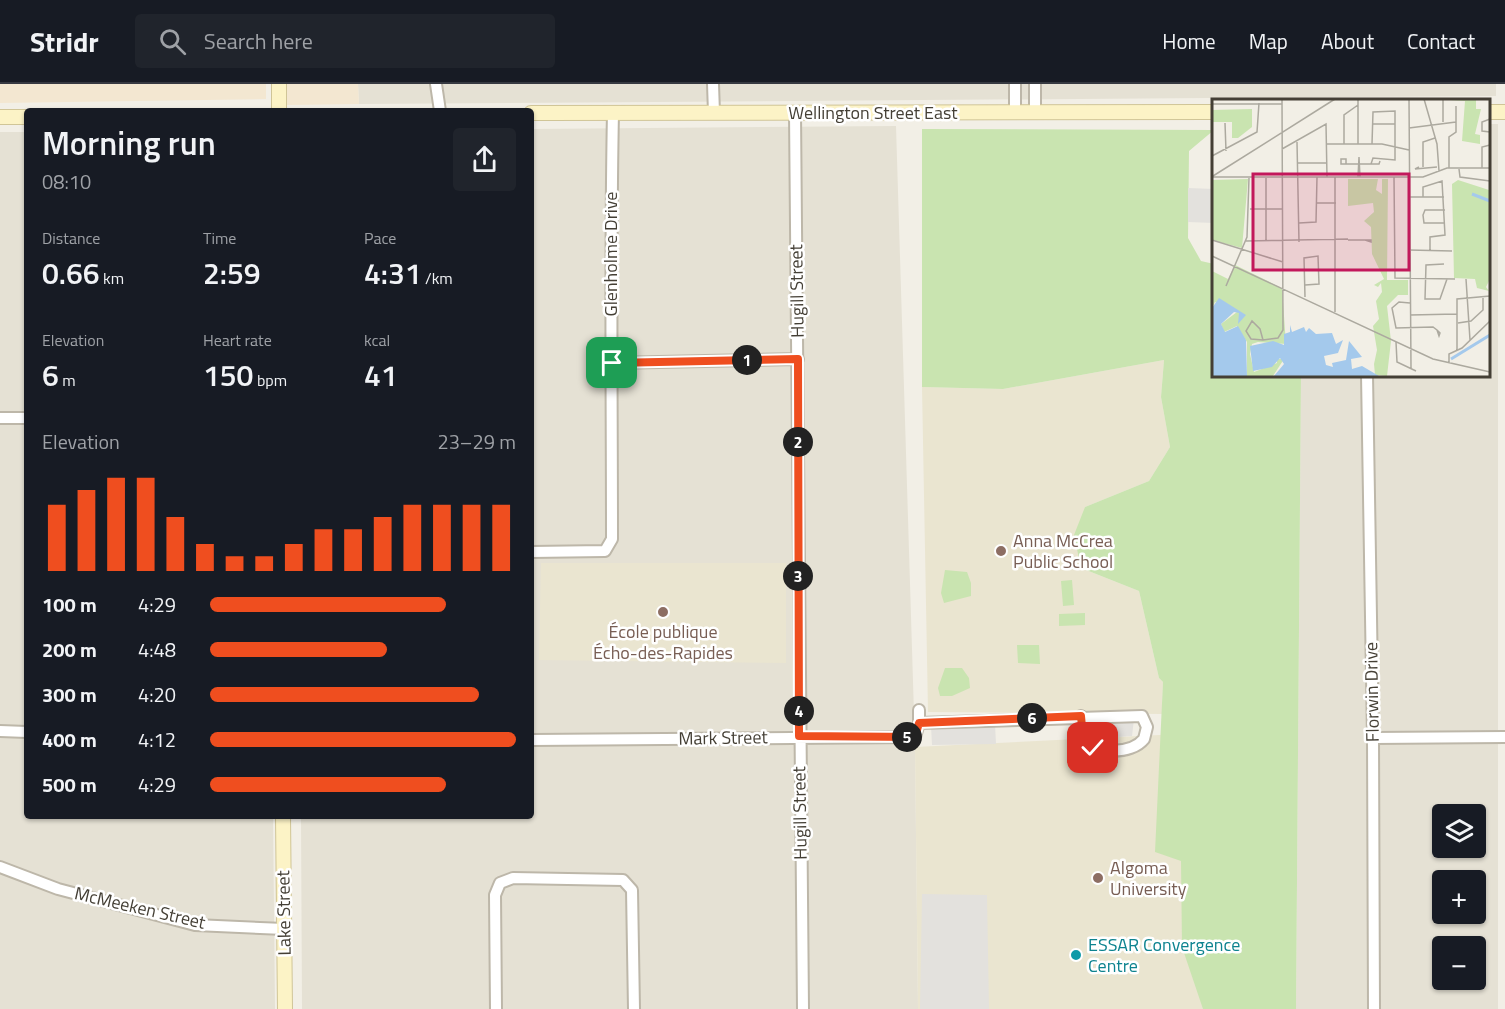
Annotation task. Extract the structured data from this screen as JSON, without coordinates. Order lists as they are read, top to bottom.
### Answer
{
  "streets": {
    "main road": ["Wellington Street East", "Lake Street"],
    "street": [
      "Glenholme Drive",
      "Hugill Street",
      "Florwin Drive",
      "Mark Street",
      "McMeeken Street"
    ]
  },
  "crossings": [
    ["Wellington Street East", "Glenholme Drive"],
    ["Wellington Street East", "Hugill Street"],
    ["Hugill Street", "Mark Street"],
    ["McMeeken Street", "Lake Street"]
  ],
  "places": [
    "Anna McCrea Public School",
    "École publique Écho-des-Rapides",
    "Algoma University",
    "ESSAR Convergence Centre"
  ],
  "page": {
    "header": "Stridr",
    "search": "Search here",
    "nav": [
      "Home",
      "Map",
      "About",
      "Contact"
    ],
    "heading": ["Morning run", "08:10"],
    "stats": [
      ["Distance", "0.66 km"],
      ["Time", "2:59"],
      ["Pace", "4:31 /km"],
      ["Elevation", "6 m"],
      ["Heart rate", "150 bpm"],
      ["kcal", "41"]
    ],
    "pins": [
      "1",
      "2",
      "3",
      "4",
      "6",
      "5"
    ],
    "chart": ["Elevation", "23–29 m"],
    "list": [
      {
        "name": "100 m",
        "note": "4:29"
      },
      {
        "name": "200 m",
        "note": "4:48"
      },
      {
        "name": "300 m",
        "note": "4:20"
      },
      {
        "name": "400 m",
        "note": "4:12"
      },
      {
        "name": "500 m",
        "note": "4:29"
      }
    ],
    "map_buttons": ["+", "−"]
  }
}
